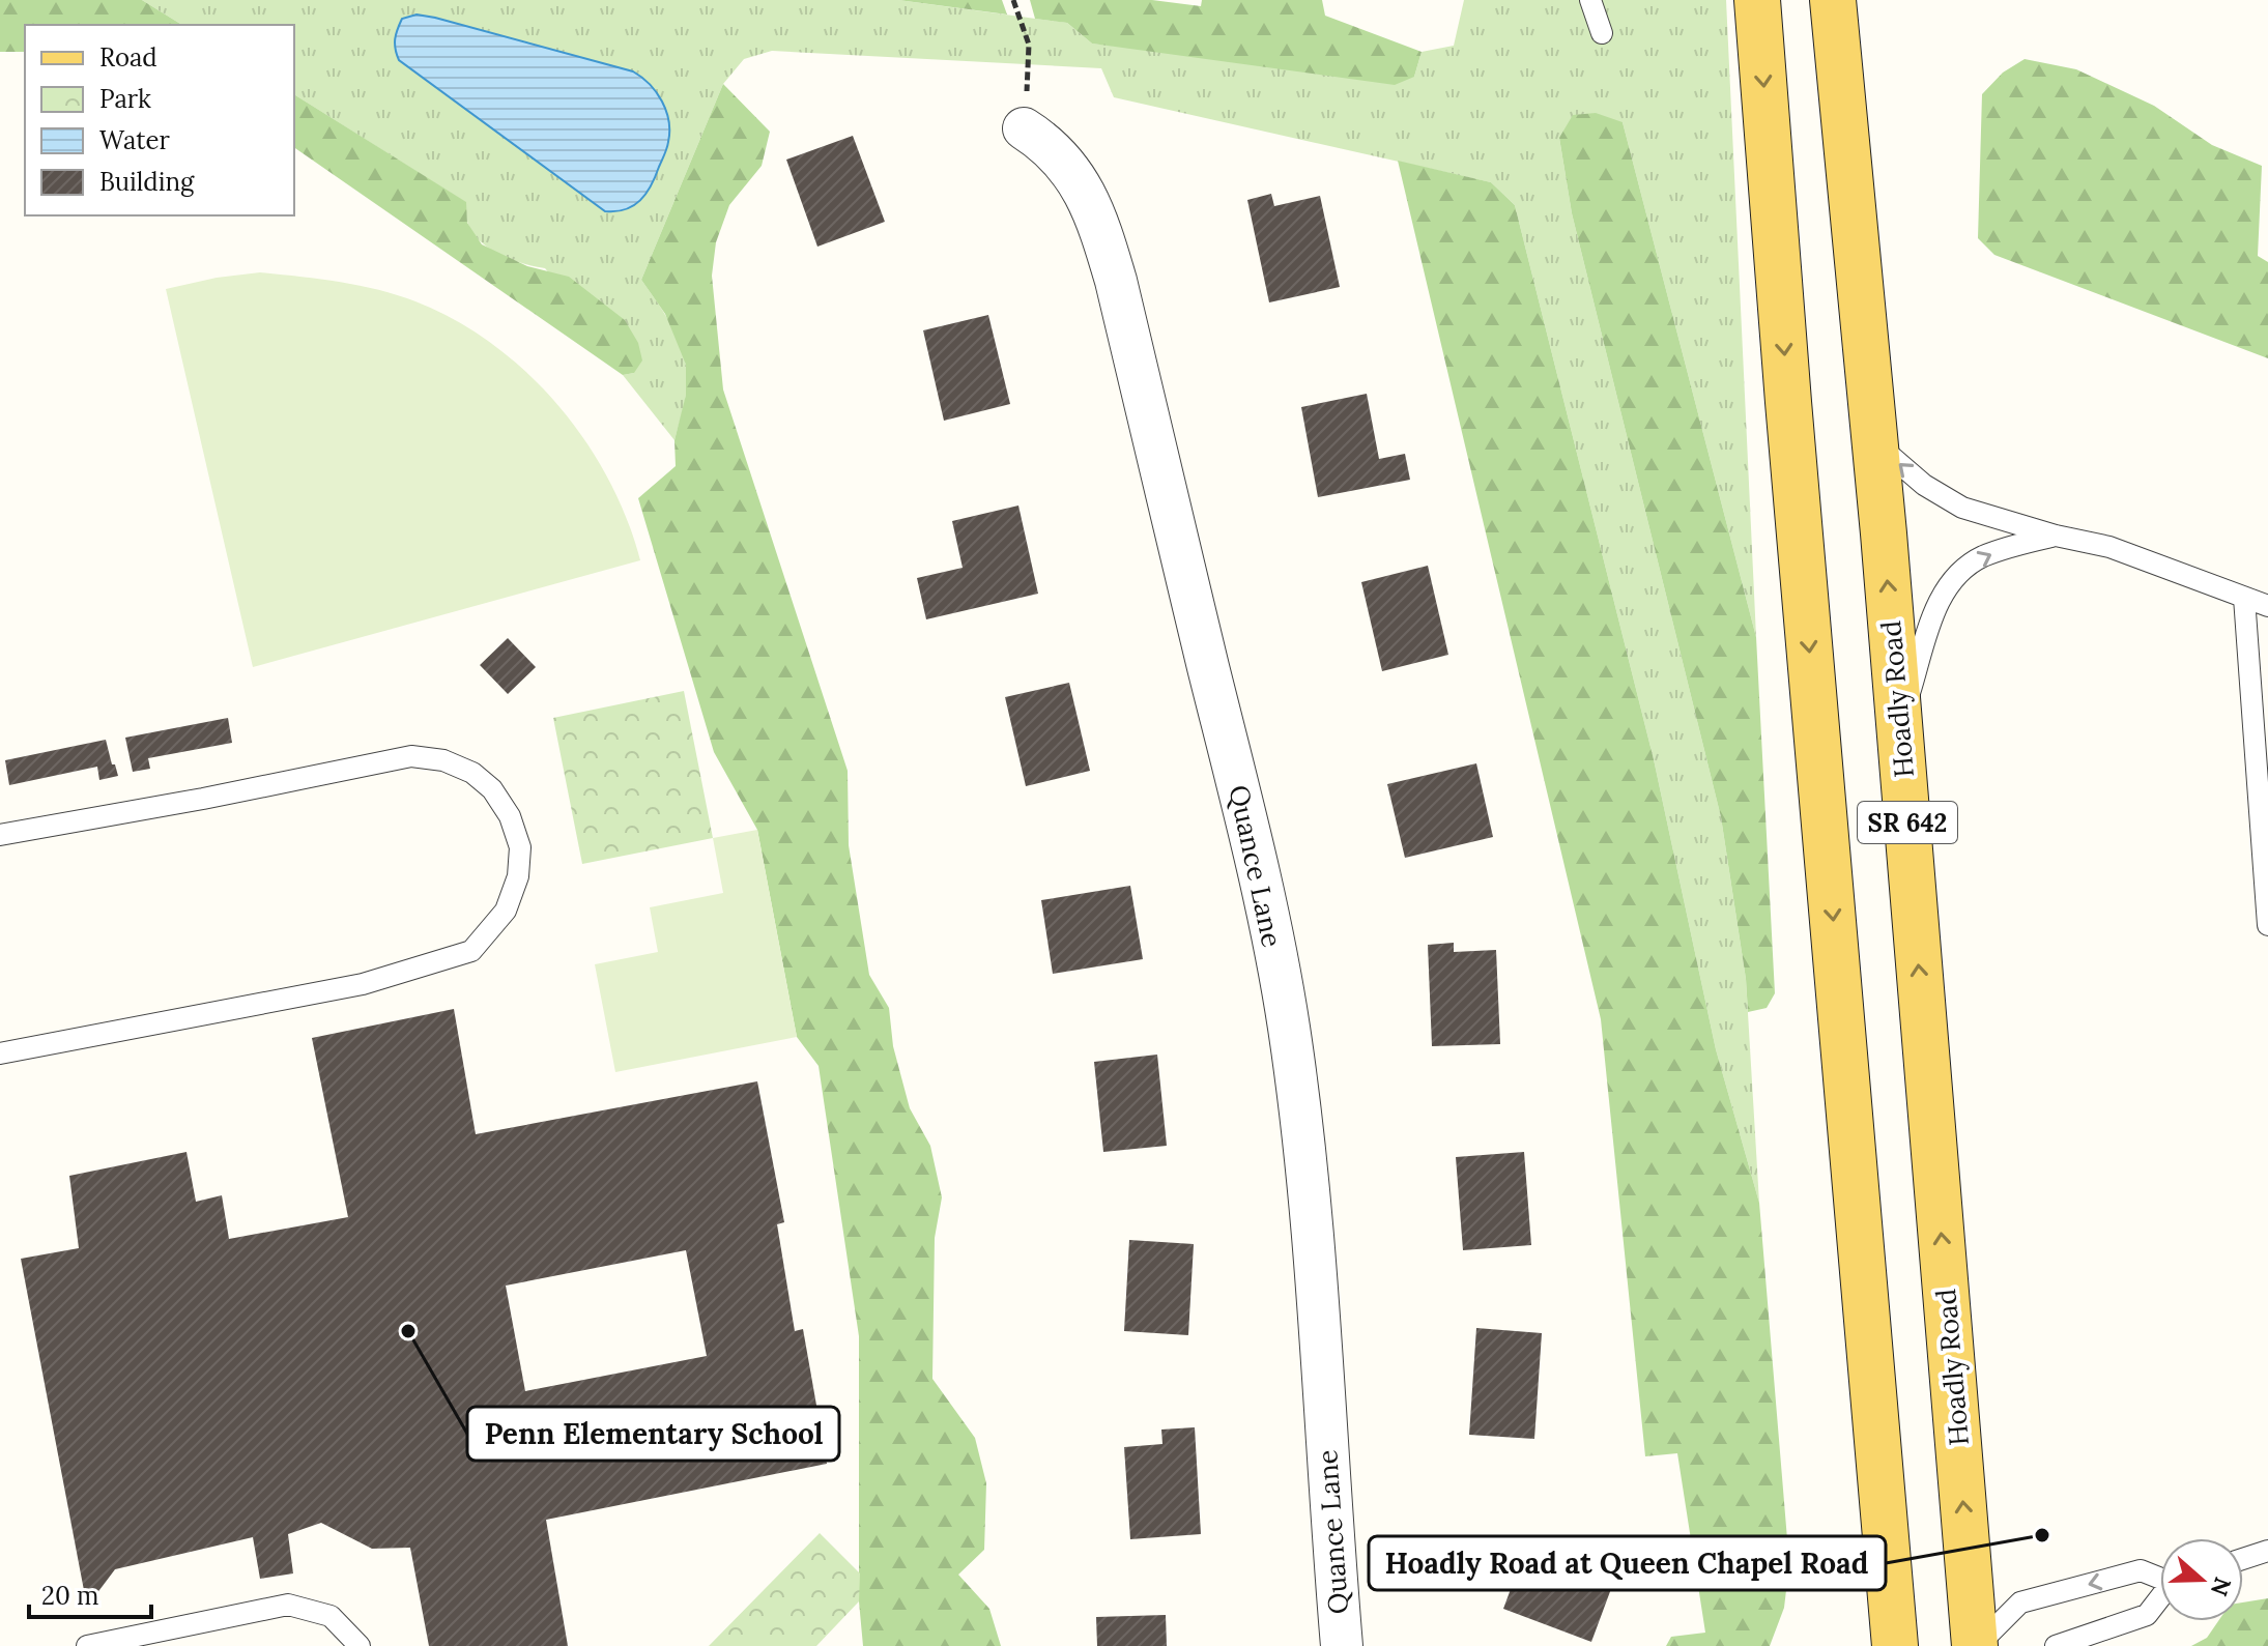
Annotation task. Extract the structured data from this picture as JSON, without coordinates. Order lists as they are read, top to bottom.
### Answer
{
  "streets": {
    "main road": ["Hoadly Road", "SR 642"],
    "street": ["Quance Lane"]
  },
  "places": ["Penn Elementary School", "Hoadly Road at Queen Chapel Road"],
  "legend": [
    "Road",
    "Park",
    "Water",
    "Building"
  ],
  "scale_bar": "20 m",
  "north": "right"
}
